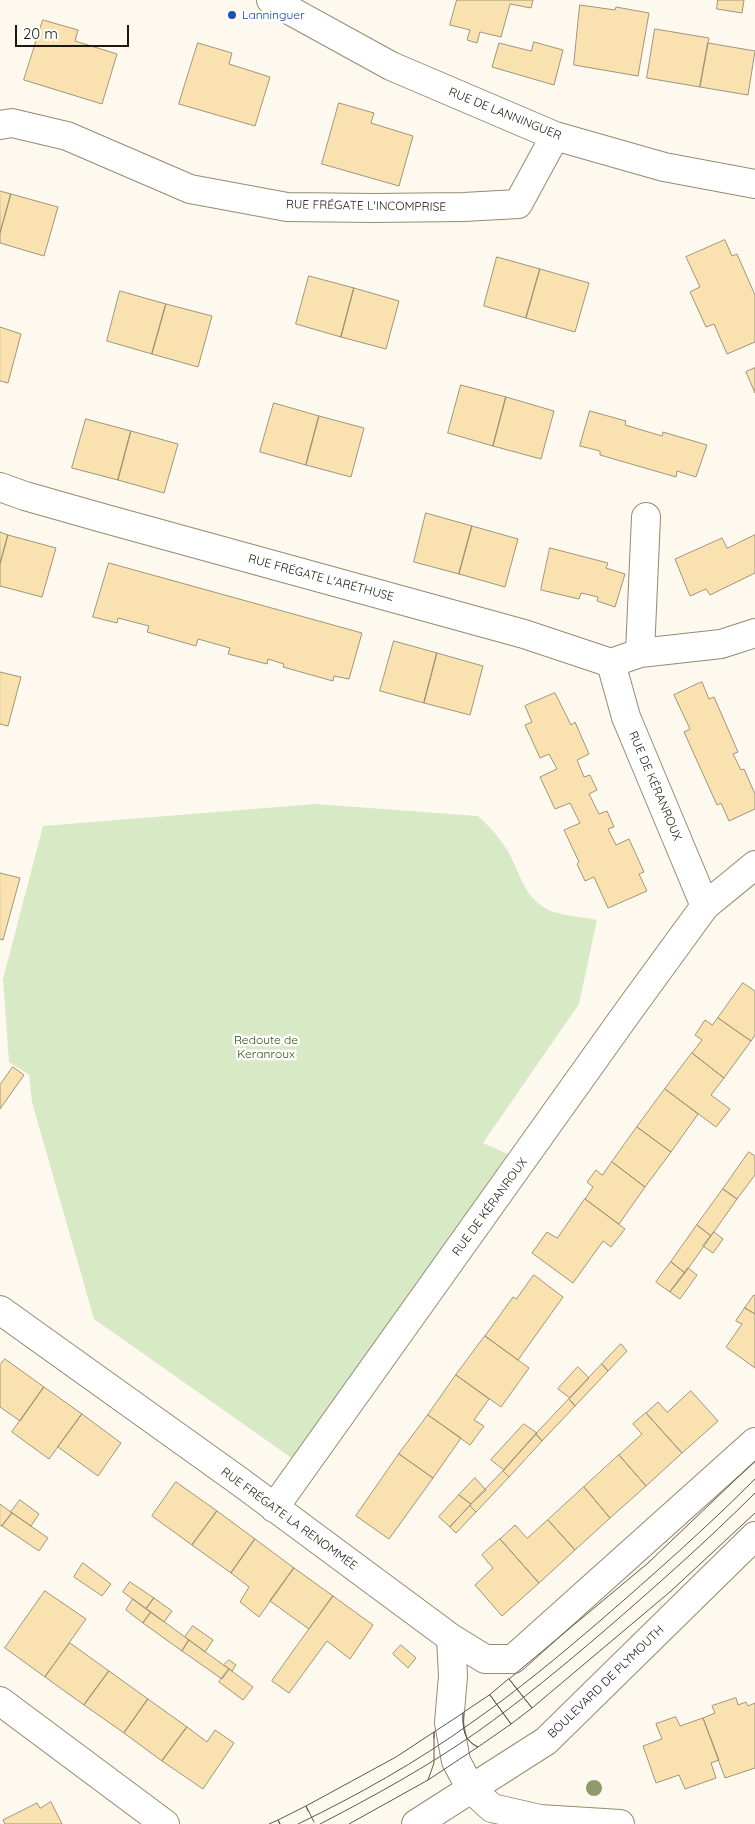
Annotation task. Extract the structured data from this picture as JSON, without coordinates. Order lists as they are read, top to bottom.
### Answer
{
  "streets": {
    "street": [
      "RUE DE LANNINGUER",
      "RUE FRÉGATE L'INCOMPRISE",
      "RUE FRÉGATE L'ARÉTHUSE",
      "RUE DE KÉRANROUX",
      "RUE FRÉGATE LA RENOMMÉE",
      "BOULEVARD DE PLYMOUTH"
    ]
  },
  "crossings": [
    ["RUE DE LANNINGUER", "RUE FRÉGATE L'INCOMPRISE"],
    ["RUE FRÉGATE L'ARÉTHUSE", "RUE DE KÉRANROUX"],
    ["RUE DE KÉRANROUX", "RUE FRÉGATE LA RENOMMÉE"]
  ],
  "parks": ["Redoute de Keranroux"],
  "places": ["Lanninguer"],
  "scale_bar": "20 m"
}
